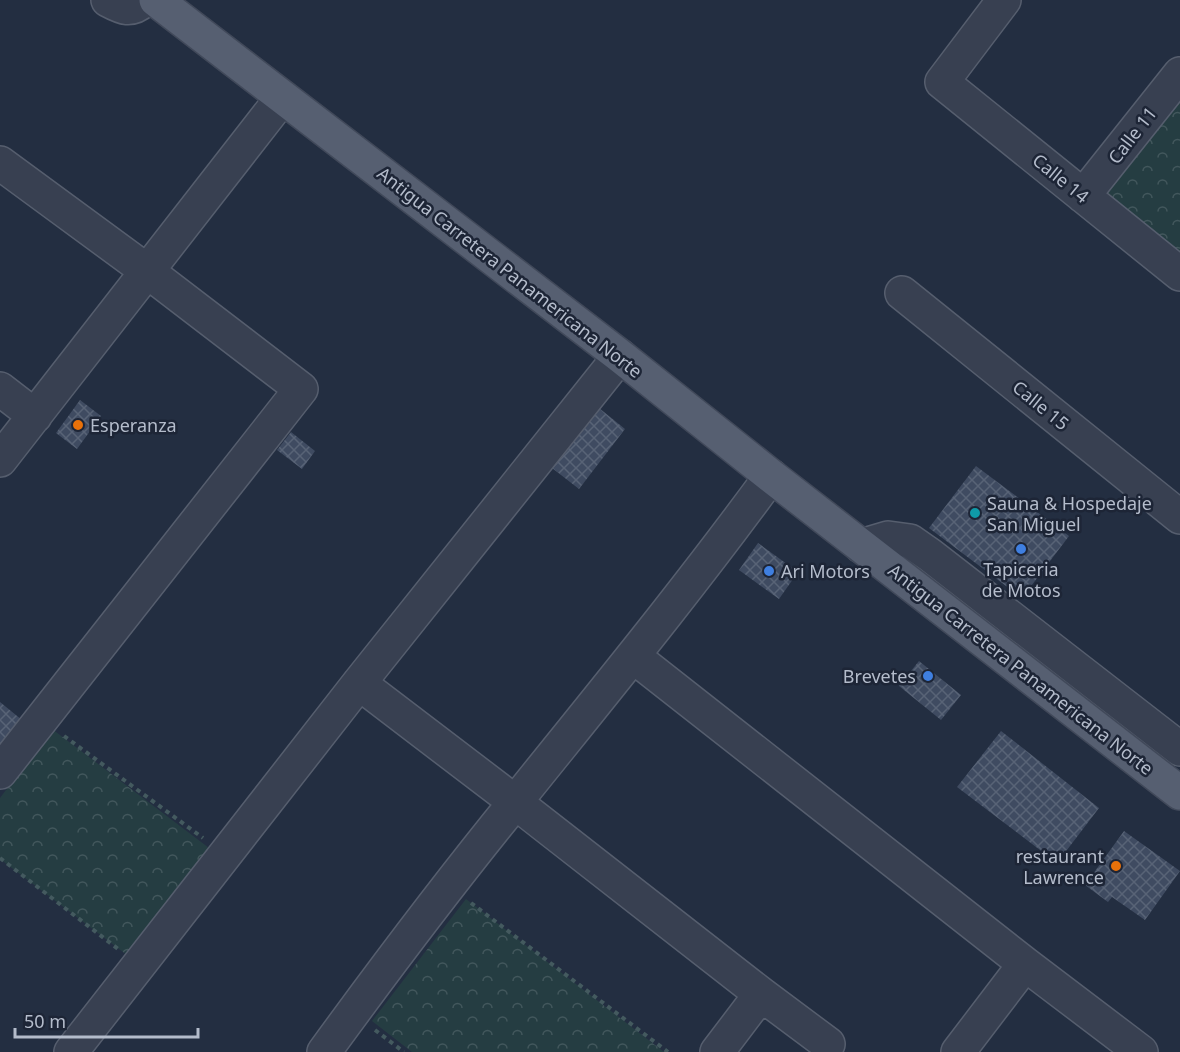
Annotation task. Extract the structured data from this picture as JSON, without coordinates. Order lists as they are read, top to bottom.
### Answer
{
  "streets": {
    "main road": ["Antigua Carretera Panamericana Norte"],
    "street": ["Calle 11", "Calle 14", "Calle 15"]
  },
  "crossings": [
    ["Calle 11", "Calle 14"]
  ],
  "places": [
    "Esperanza",
    "Sauna & Hospedaje San Miguel",
    "Tapiceria de Motos",
    "Ari Motors",
    "Brevetes",
    "restaurant Lawrence"
  ],
  "scale_bar": "50 m"
}
